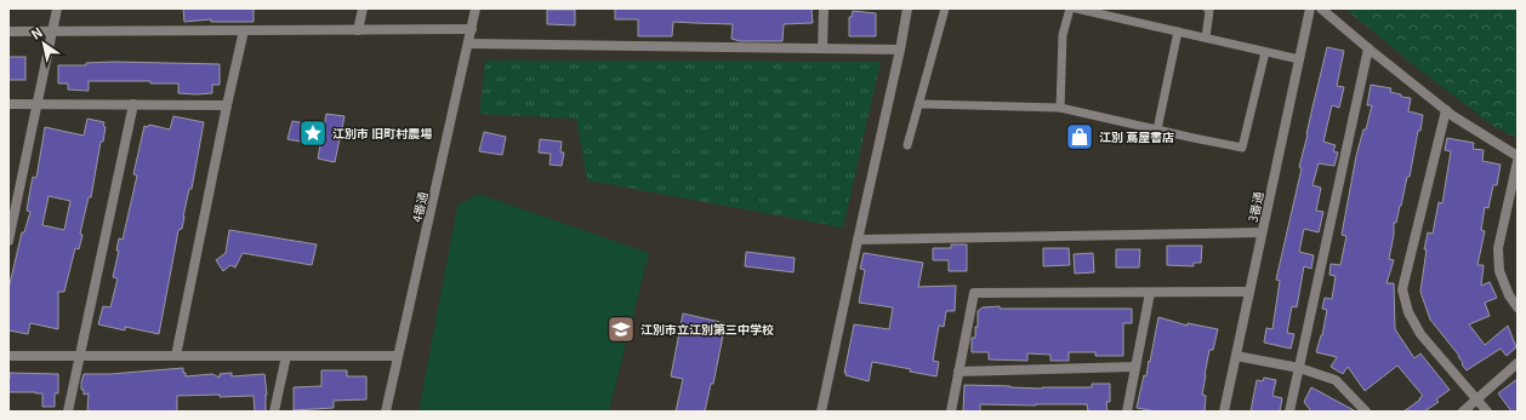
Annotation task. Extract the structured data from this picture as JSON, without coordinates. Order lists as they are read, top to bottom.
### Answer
{
  "streets": {
    "street": ["4番通", "3番通"]
  },
  "places": {
    "place": ["江別市 旧町村農場"],
    "shop": ["江別 蔦屋書店"],
    "school or university": ["江別市立江別第三中学校"]
  },
  "north": "top left"
}
